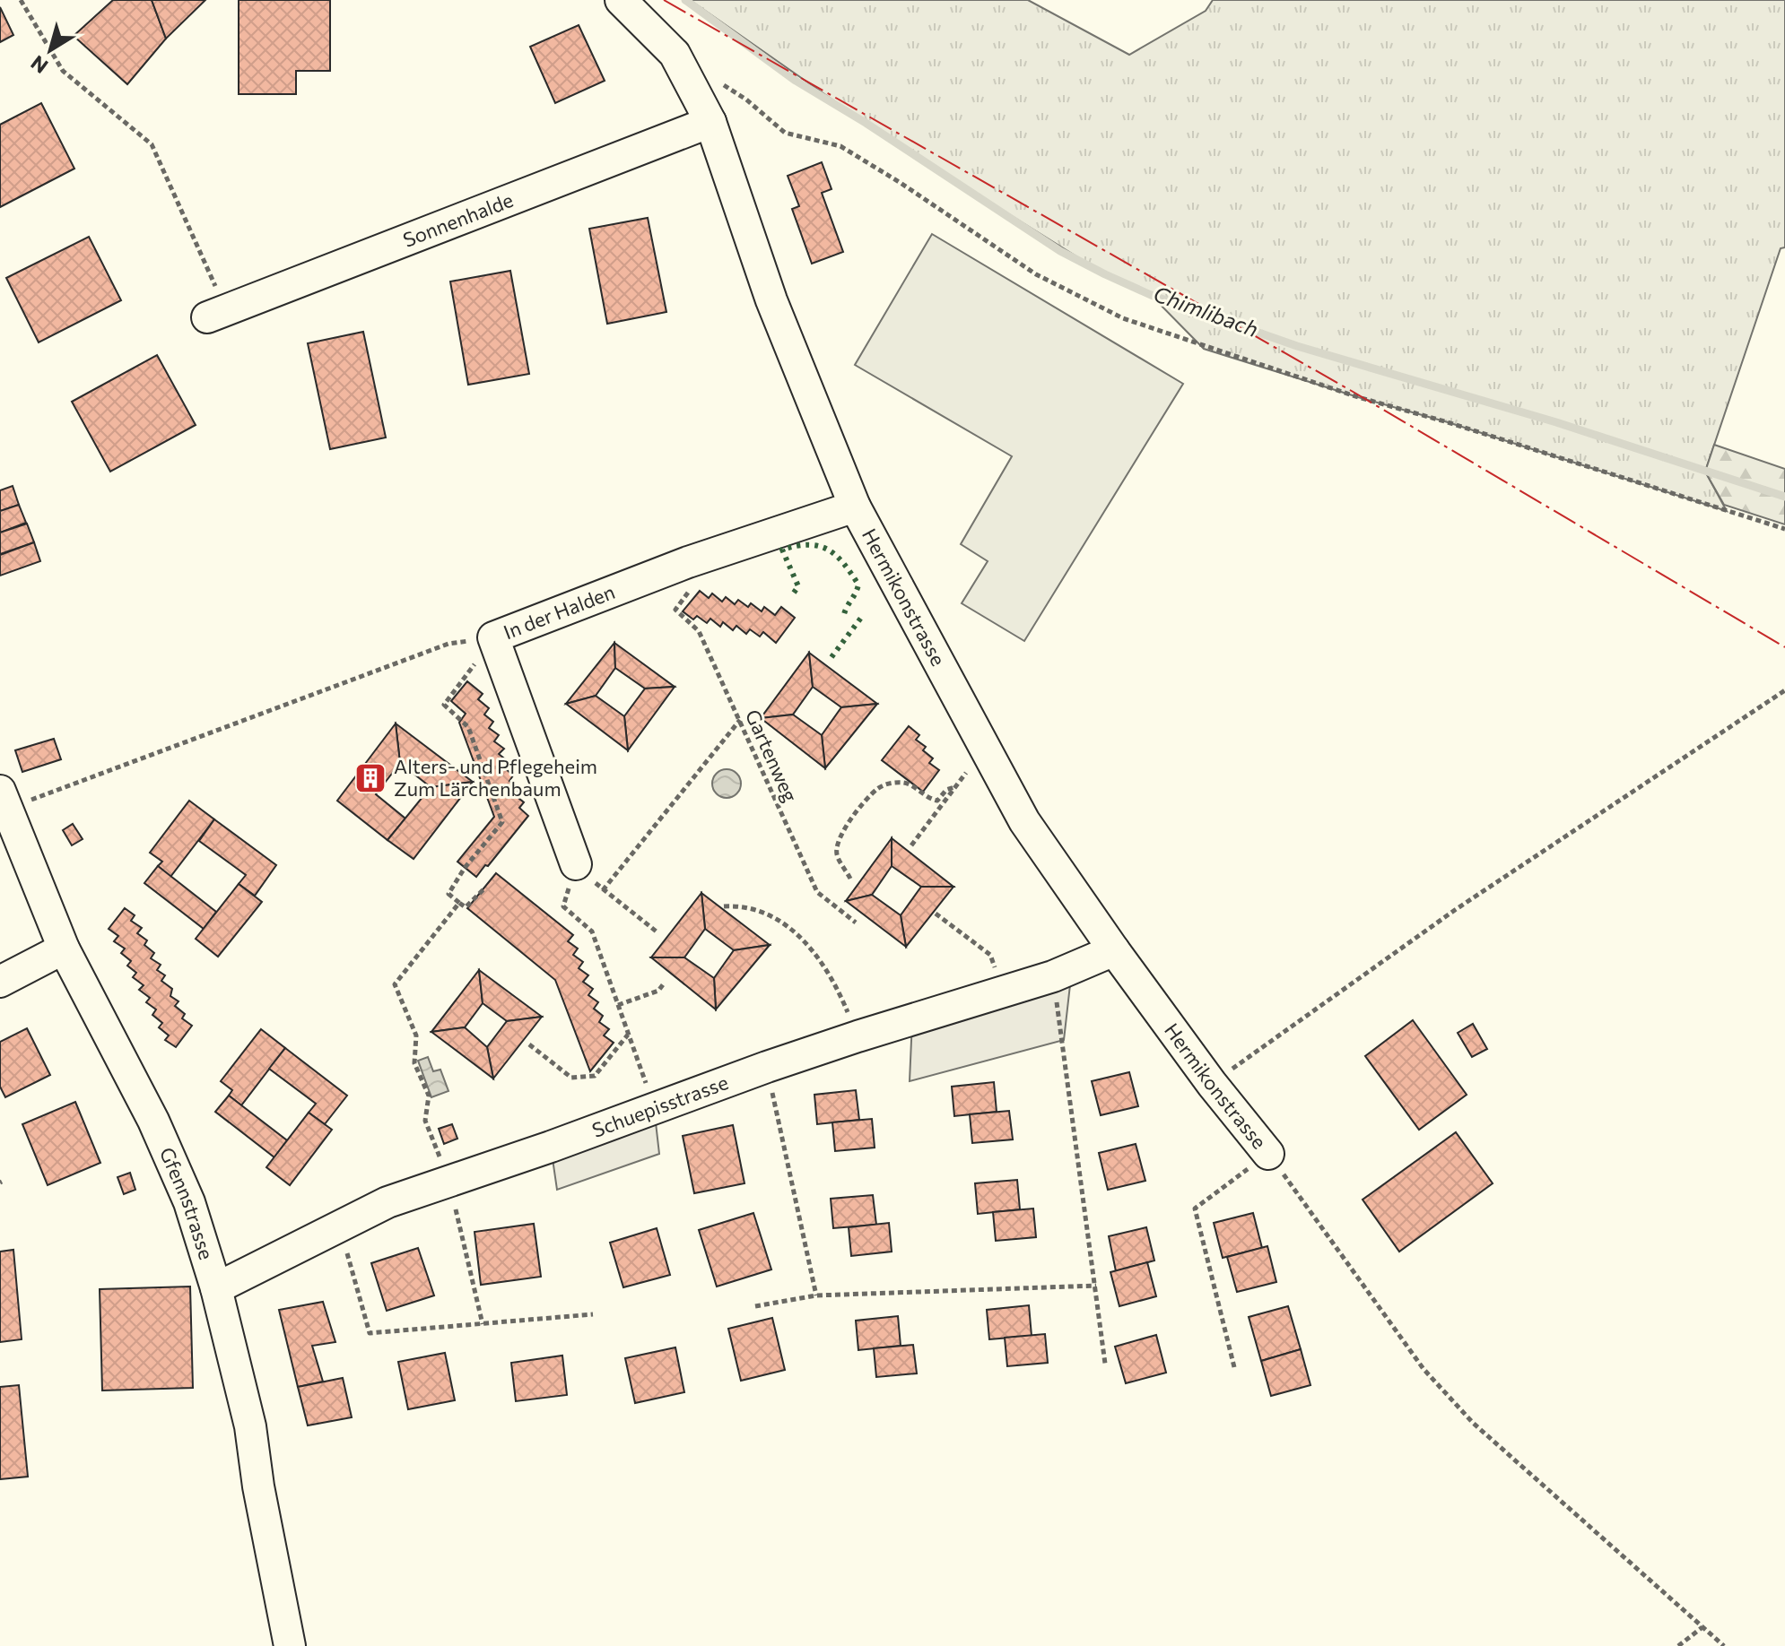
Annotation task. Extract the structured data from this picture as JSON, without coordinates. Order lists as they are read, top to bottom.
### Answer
{
  "streets": {
    "street": [
      "Sonnenhalde",
      "Hermikonstrasse",
      "In der Halden",
      "Schuepisstrasse",
      "Gfennstrasse"
    ],
    "path": ["Gartenweg"]
  },
  "crossings": [
    ["Sonnenhalde", "Hermikonstrasse"],
    ["Hermikonstrasse", "In der Halden"],
    ["Hermikonstrasse", "Schuepisstrasse"],
    ["Schuepisstrasse", "Gfennstrasse"]
  ],
  "water": ["Chimlibach"],
  "places": {
    "building": ["Alters- und Pflegeheim Zum Lärchenbaum"]
  },
  "north": "bottom left"
}
